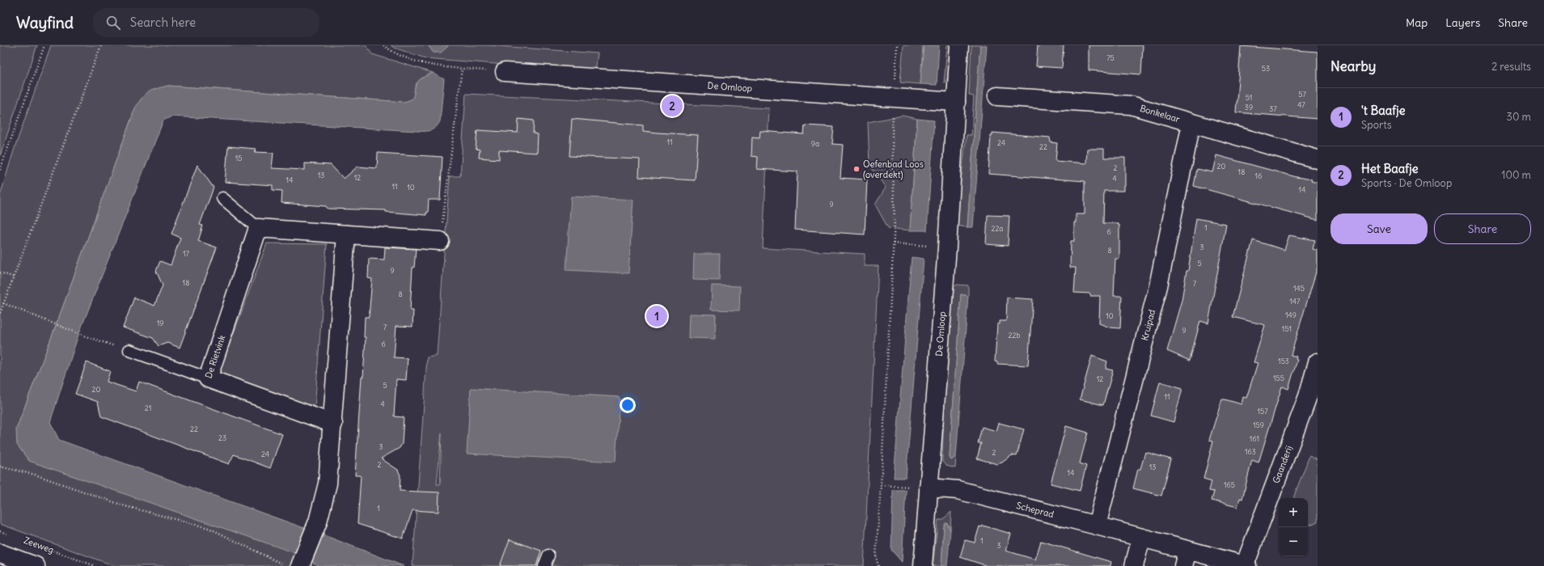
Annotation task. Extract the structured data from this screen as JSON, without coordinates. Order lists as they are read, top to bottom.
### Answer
{
  "streets": {
    "street": [
      "De Omloop",
      "Bonkelaar",
      "Kruipad",
      "De Rietvink",
      "Gaanderij",
      "Scheprad"
    ],
    "path": ["Zeeweg"]
  },
  "crossings": [
    ["De Omloop", "Scheprad"],
    ["Bonkelaar", "Kruipad"],
    ["Kruipad", "Scheprad"],
    ["Gaanderij", "Scheprad"]
  ],
  "places": ["Oefenbad Loos (overdekt)"],
  "house_numbers": [
    "75",
    "53",
    "57",
    "51",
    "47",
    "39",
    "37",
    "11",
    "24",
    "9a",
    "22",
    "15",
    "20",
    "2",
    "18",
    "13",
    "16",
    "12",
    "4",
    "14",
    "11",
    "10",
    "14",
    "9",
    "1",
    "22a",
    "6",
    "3",
    "8",
    "17",
    "5",
    "9",
    "18",
    "7",
    "145",
    "8",
    "147",
    "149",
    "10",
    "19",
    "7",
    "151",
    "9",
    "22b",
    "6",
    "153",
    "155",
    "12",
    "5",
    "20",
    "11",
    "4",
    "21",
    "157",
    "159",
    "22",
    "23",
    "161",
    "3",
    "163",
    "2",
    "24",
    "2",
    "13",
    "14",
    "165",
    "1",
    "1",
    "3"
  ],
  "page": {
    "header": "Wayfind",
    "search": "Search here",
    "nav": ["Map", "Layers", "Share"],
    "heading": ["Nearby", "2 results"],
    "list": [
      {
        "mark": "1",
        "name": "'t Baafje",
        "note": "Sports",
        "value": "30 m"
      },
      {
        "mark": "2",
        "name": "Het Baafje",
        "note": "Sports · De Omloop",
        "value": "100 m"
      }
    ],
    "pins": ["2", "1"],
    "buttons": ["Save", "Share"],
    "map_buttons": ["+", "−"]
  }
}
